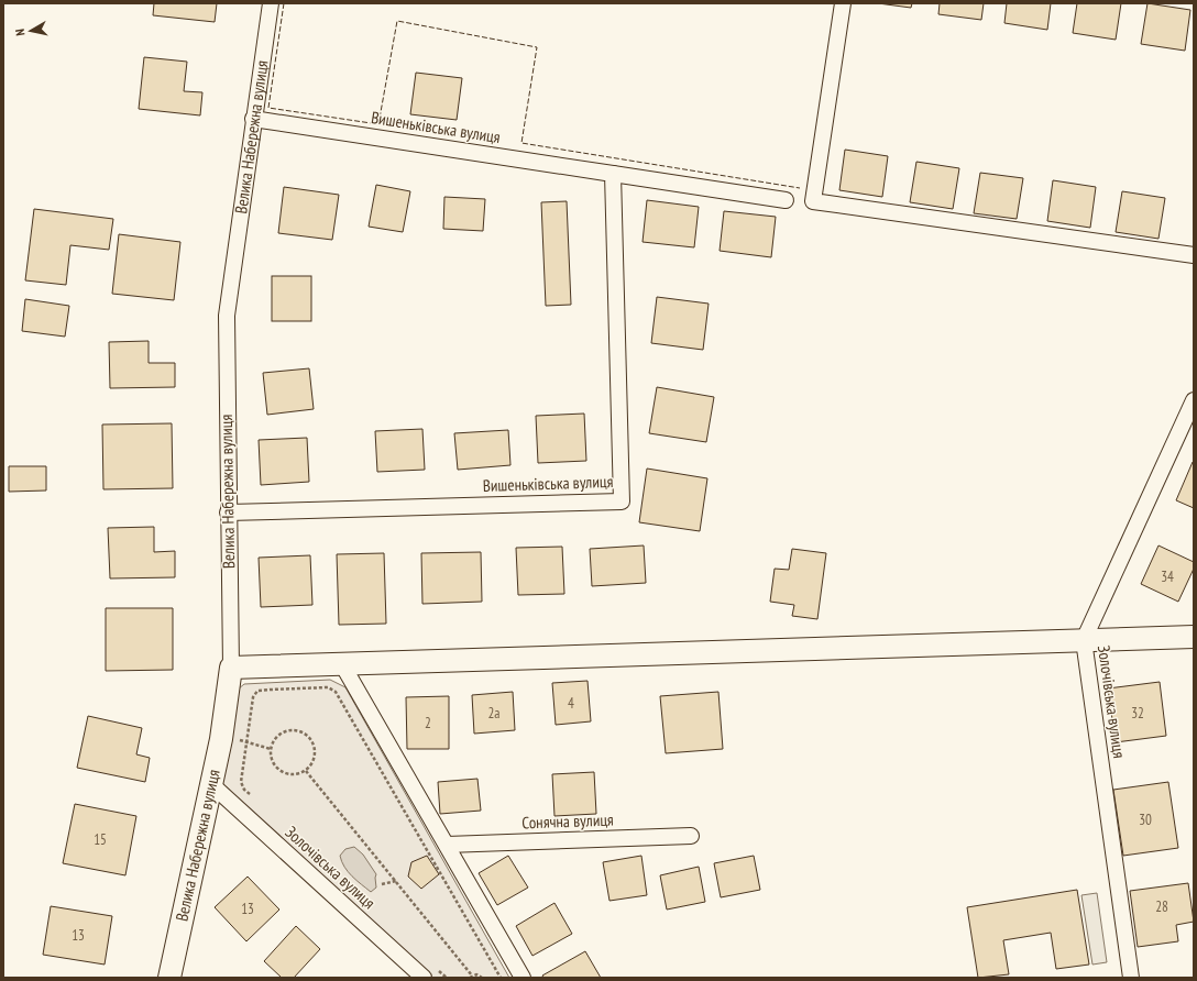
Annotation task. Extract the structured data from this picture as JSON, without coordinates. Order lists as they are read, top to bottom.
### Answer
{
  "streets": {
    "street": [
      "Вишеньківська вулиця",
      "Велика Набережна вулиця",
      "Золочівська вулиця",
      "Сонячна вулиця"
    ]
  },
  "crossings": [
    ["Вишеньківська вулиця", "Велика Набережна вулиця"],
    ["Велика Набережна вулиця", "Золочівська вулиця"]
  ],
  "house_numbers": [
    "34",
    "4",
    "2а",
    "32",
    "2",
    "30",
    "15",
    "28",
    "13",
    "13"
  ],
  "north": "left"
}
